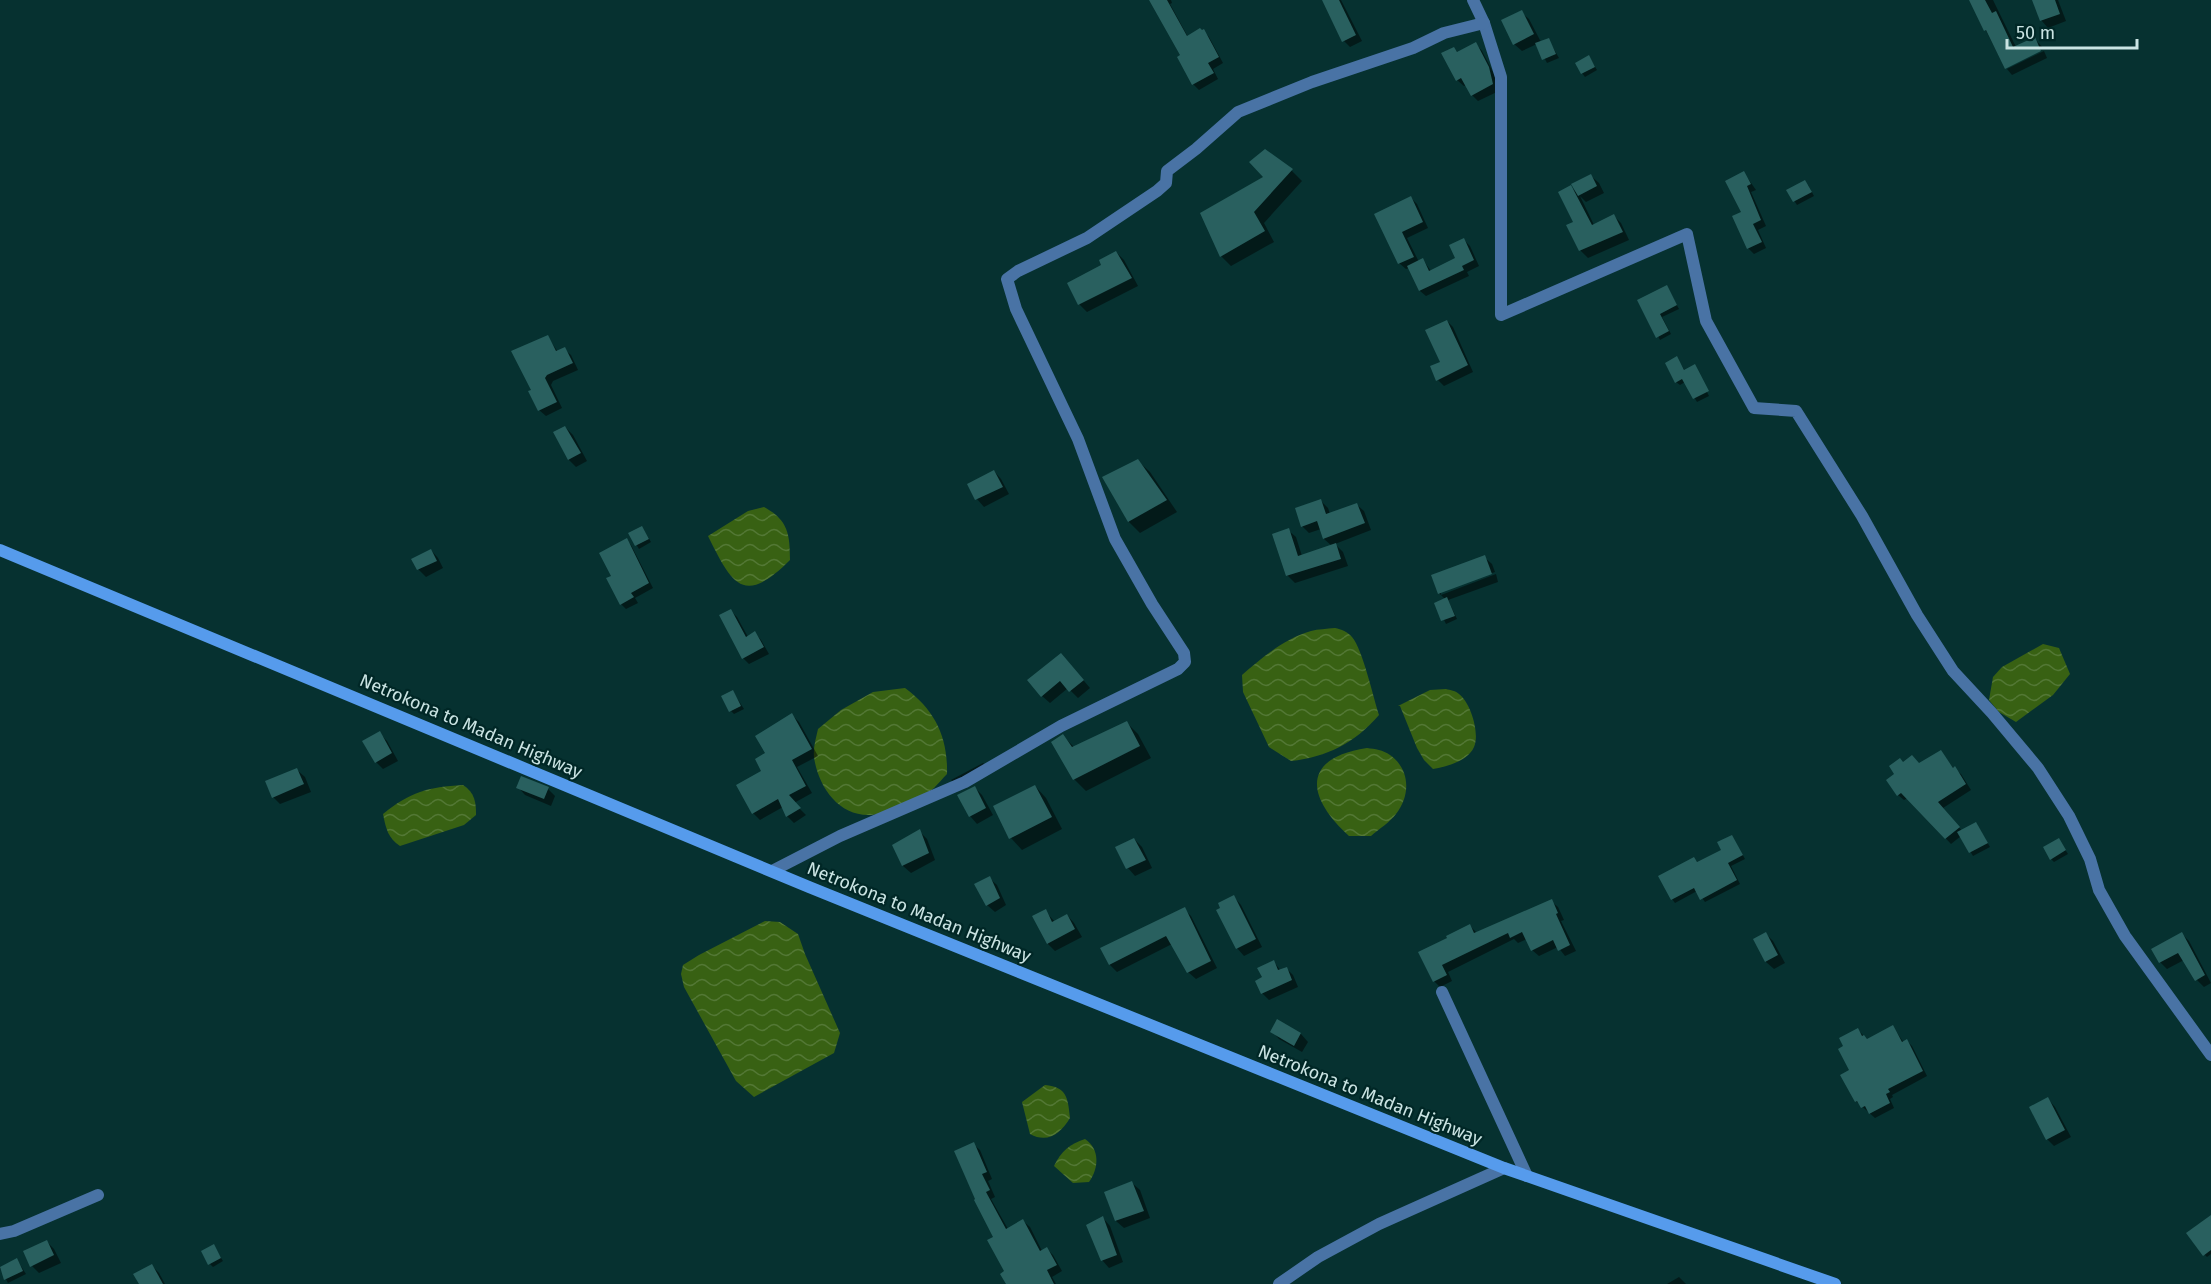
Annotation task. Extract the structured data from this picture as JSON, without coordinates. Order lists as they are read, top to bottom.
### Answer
{
  "streets": {
    "main road": ["Netrokona to Madan Highway"]
  },
  "scale_bar": "50 m"
}
